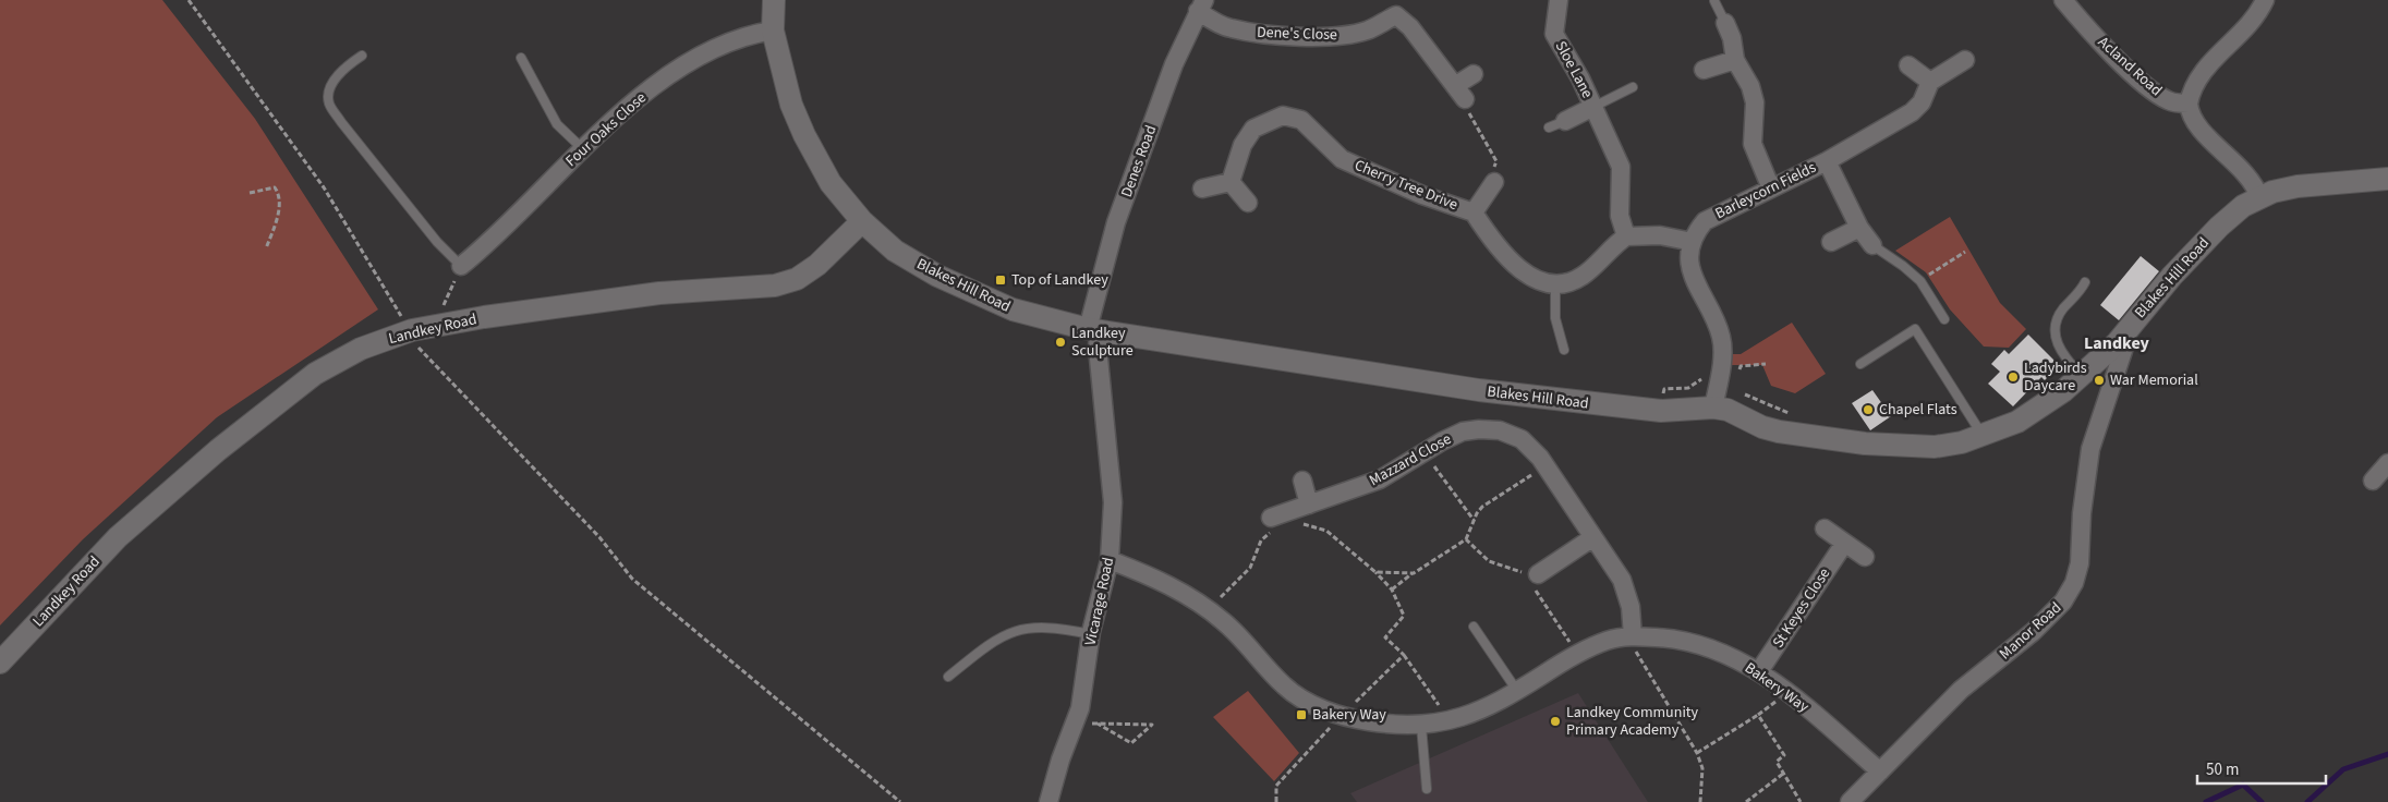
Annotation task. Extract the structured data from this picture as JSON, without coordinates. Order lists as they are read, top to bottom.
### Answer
{
  "streets": {
    "street": [
      "Dene's Close",
      "Acland Road",
      "Sloe Lane",
      "Four Oaks Close",
      "Denes Road",
      "Cherry Tree Drive",
      "Barleycorn Fields",
      "Blakes Hill Road",
      "Landkey Road",
      "Mazzard Close",
      "Vicarage Road",
      "St Keyes Close",
      "Manor Road",
      "Bakery Way"
    ]
  },
  "crossings": [
    ["Dene's Close", "Denes Road"],
    ["Four Oaks Close", "Blakes Hill Road"],
    ["Denes Road", "Blakes Hill Road"],
    ["Denes Road", "Vicarage Road"],
    ["Barleycorn Fields", "Blakes Hill Road"],
    ["Blakes Hill Road", "Landkey Road"],
    ["Blakes Hill Road", "Vicarage Road"],
    ["Blakes Hill Road", "Manor Road"],
    ["Mazzard Close", "Bakery Way"],
    ["Vicarage Road", "Bakery Way"],
    ["St Keyes Close", "Bakery Way"],
    ["Manor Road", "Bakery Way"]
  ],
  "districts": ["Landkey"],
  "places": {
    "transit": ["Top of Landkey", "Bakery Way"],
    "other": [
      "Landkey Sculpture",
      "Ladybirds Daycare",
      "War Memorial",
      "Chapel Flats",
      "Landkey Community Primary Academy"
    ]
  },
  "scale_bar": "50 m"
}
